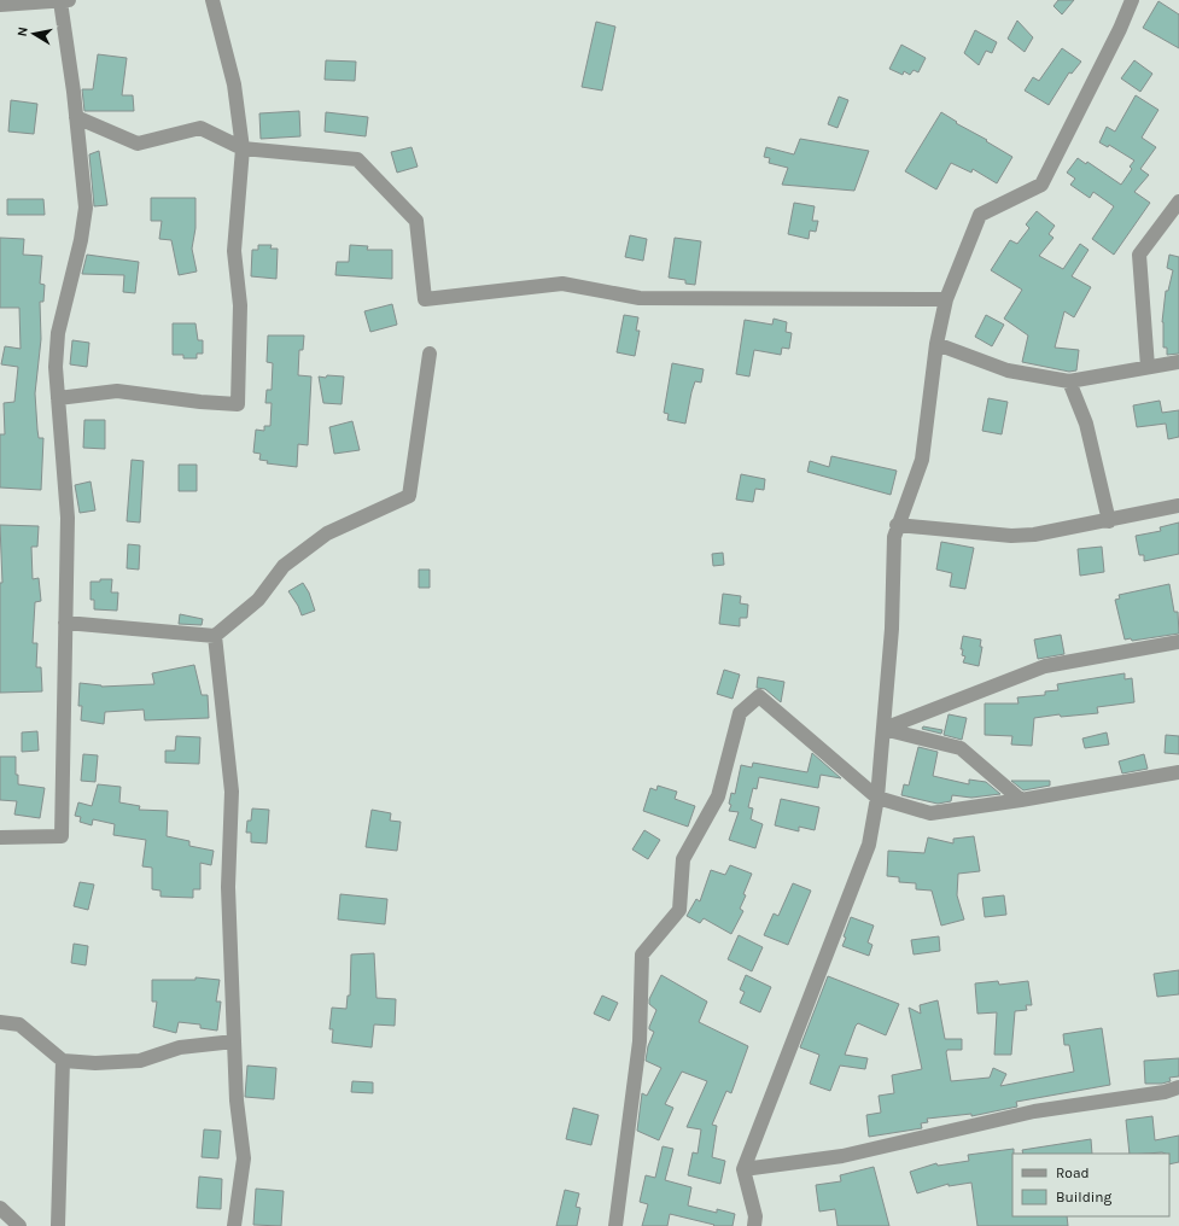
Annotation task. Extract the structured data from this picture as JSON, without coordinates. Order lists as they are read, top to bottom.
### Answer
{
  "legend": ["Road", "Building"],
  "north": "left"
}
